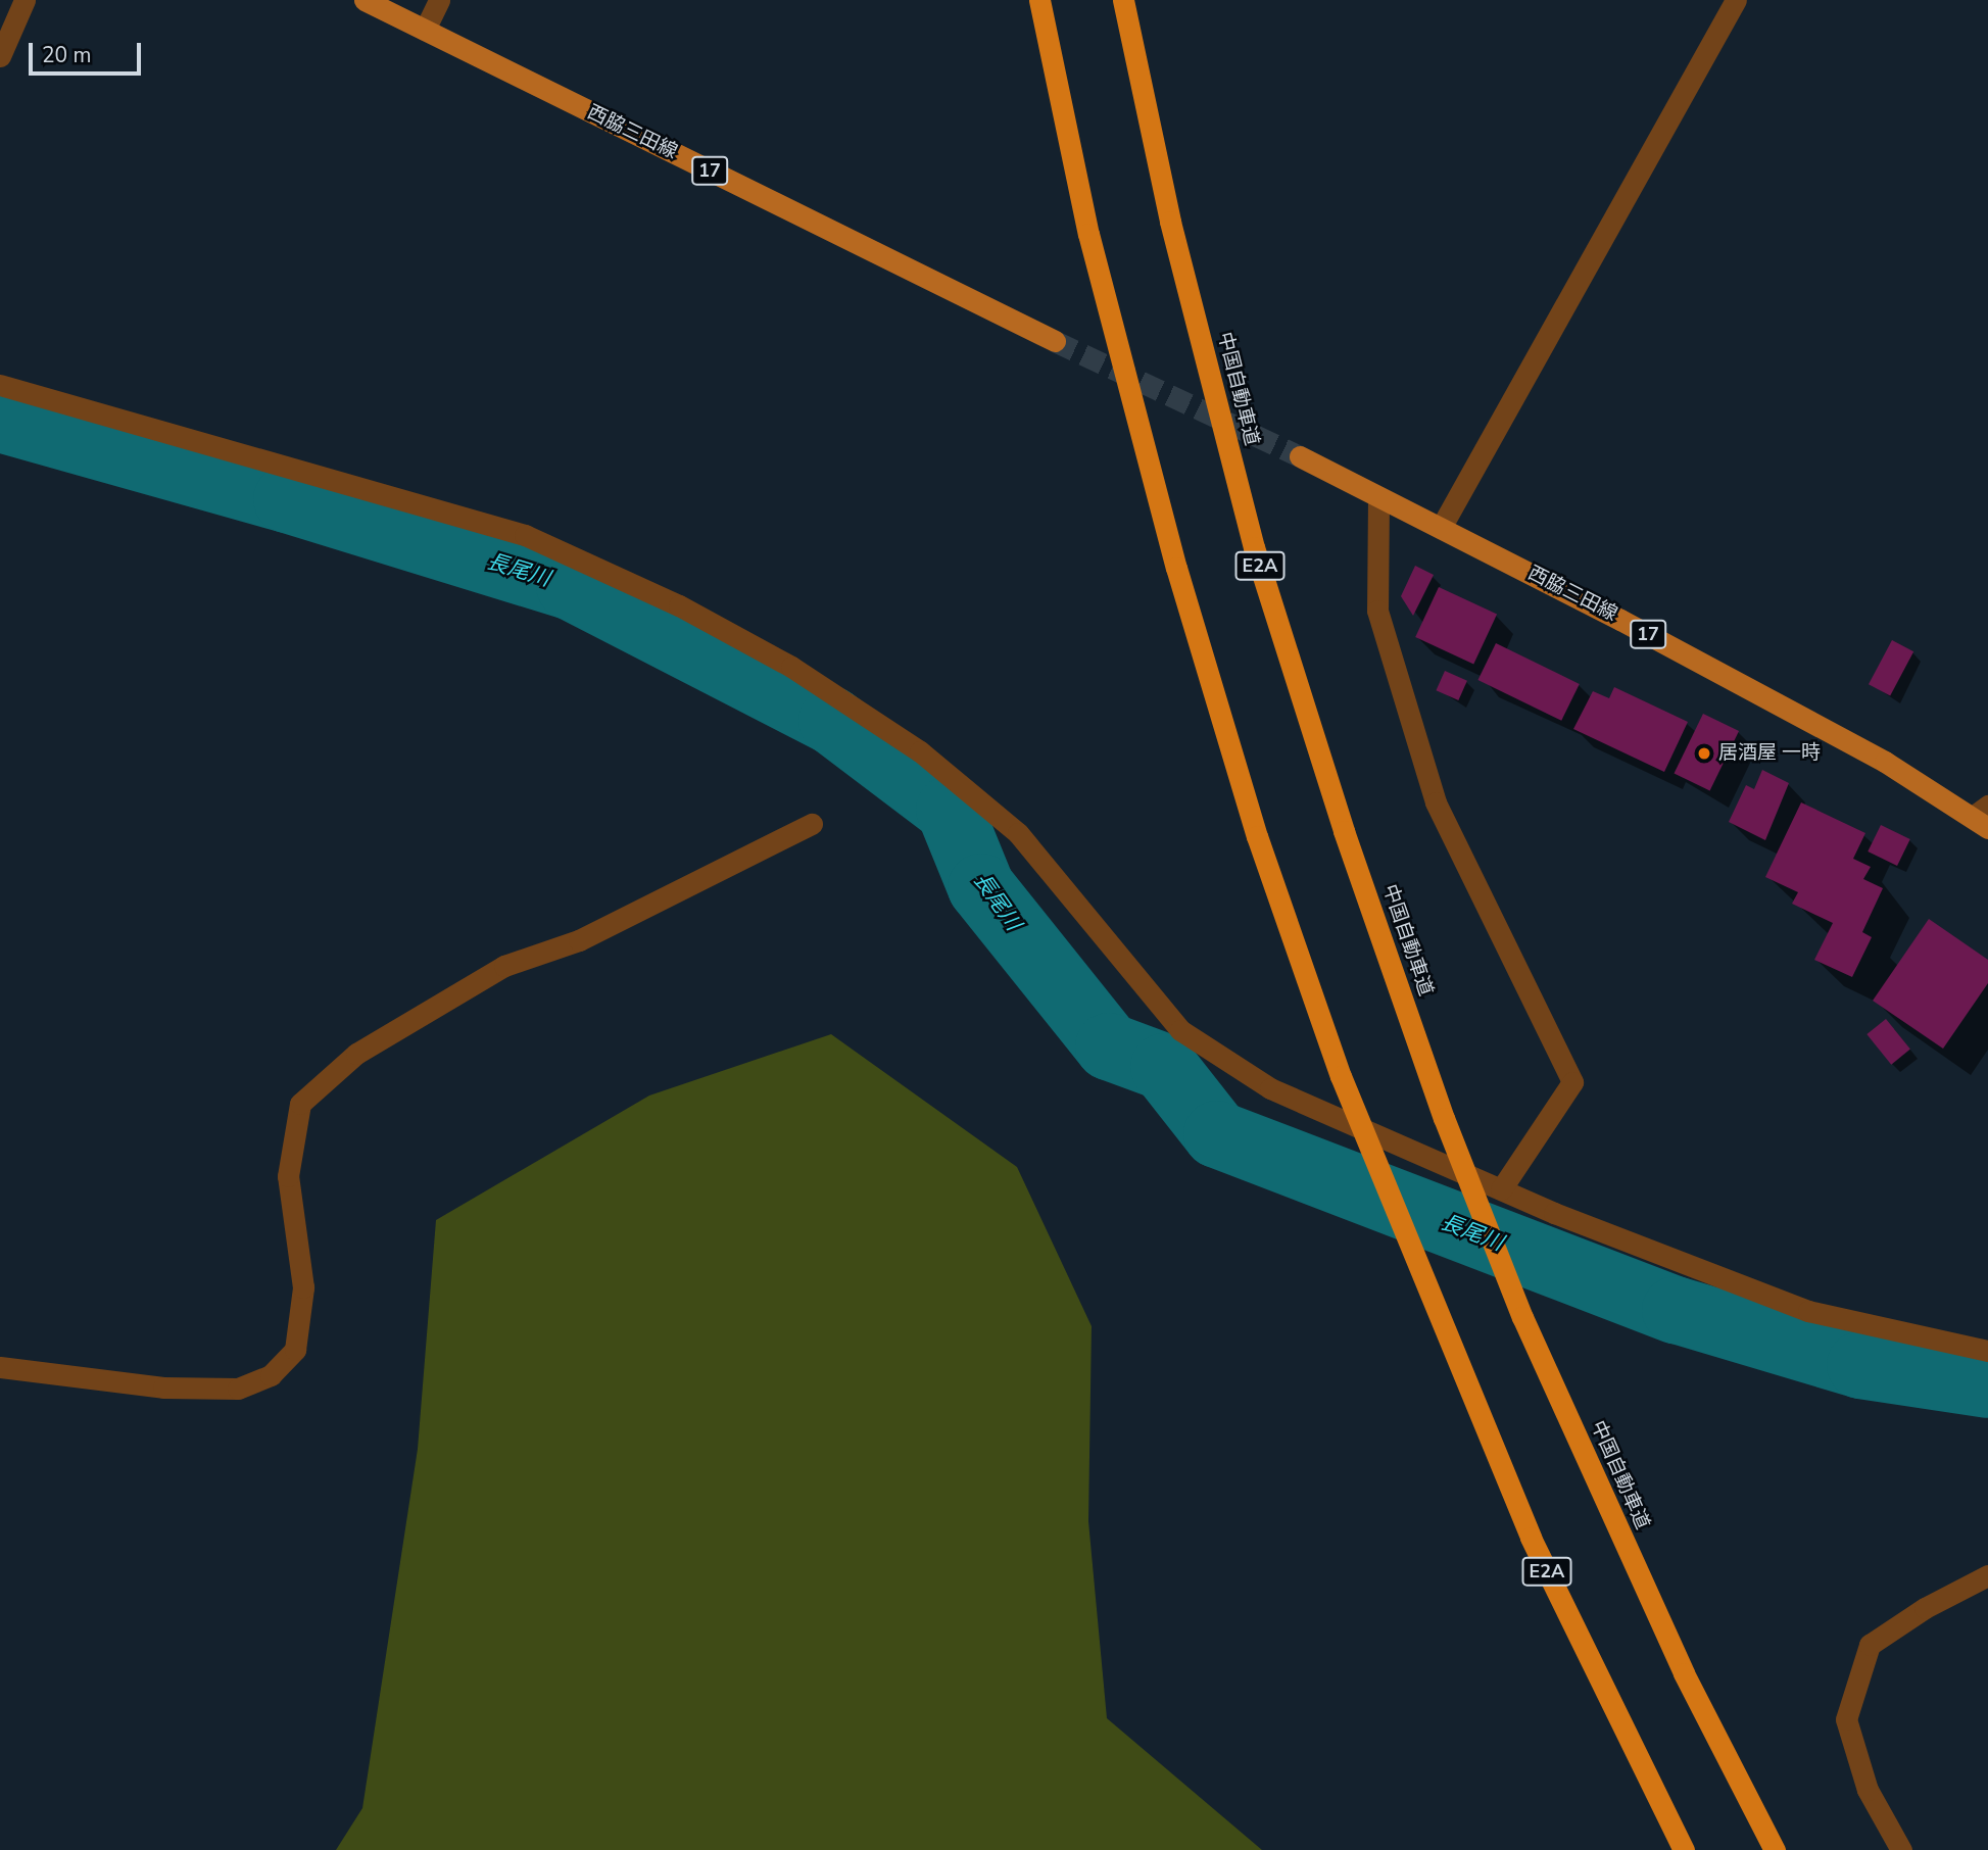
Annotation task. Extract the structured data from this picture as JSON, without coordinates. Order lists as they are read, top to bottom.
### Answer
{
  "streets": {
    "highway": ["中国自動車道", "E2A"],
    "main road": ["西脇三田線", "17"]
  },
  "water": ["長尾川"],
  "places": ["居酒屋 一時"],
  "scale_bar": "20 m"
}
